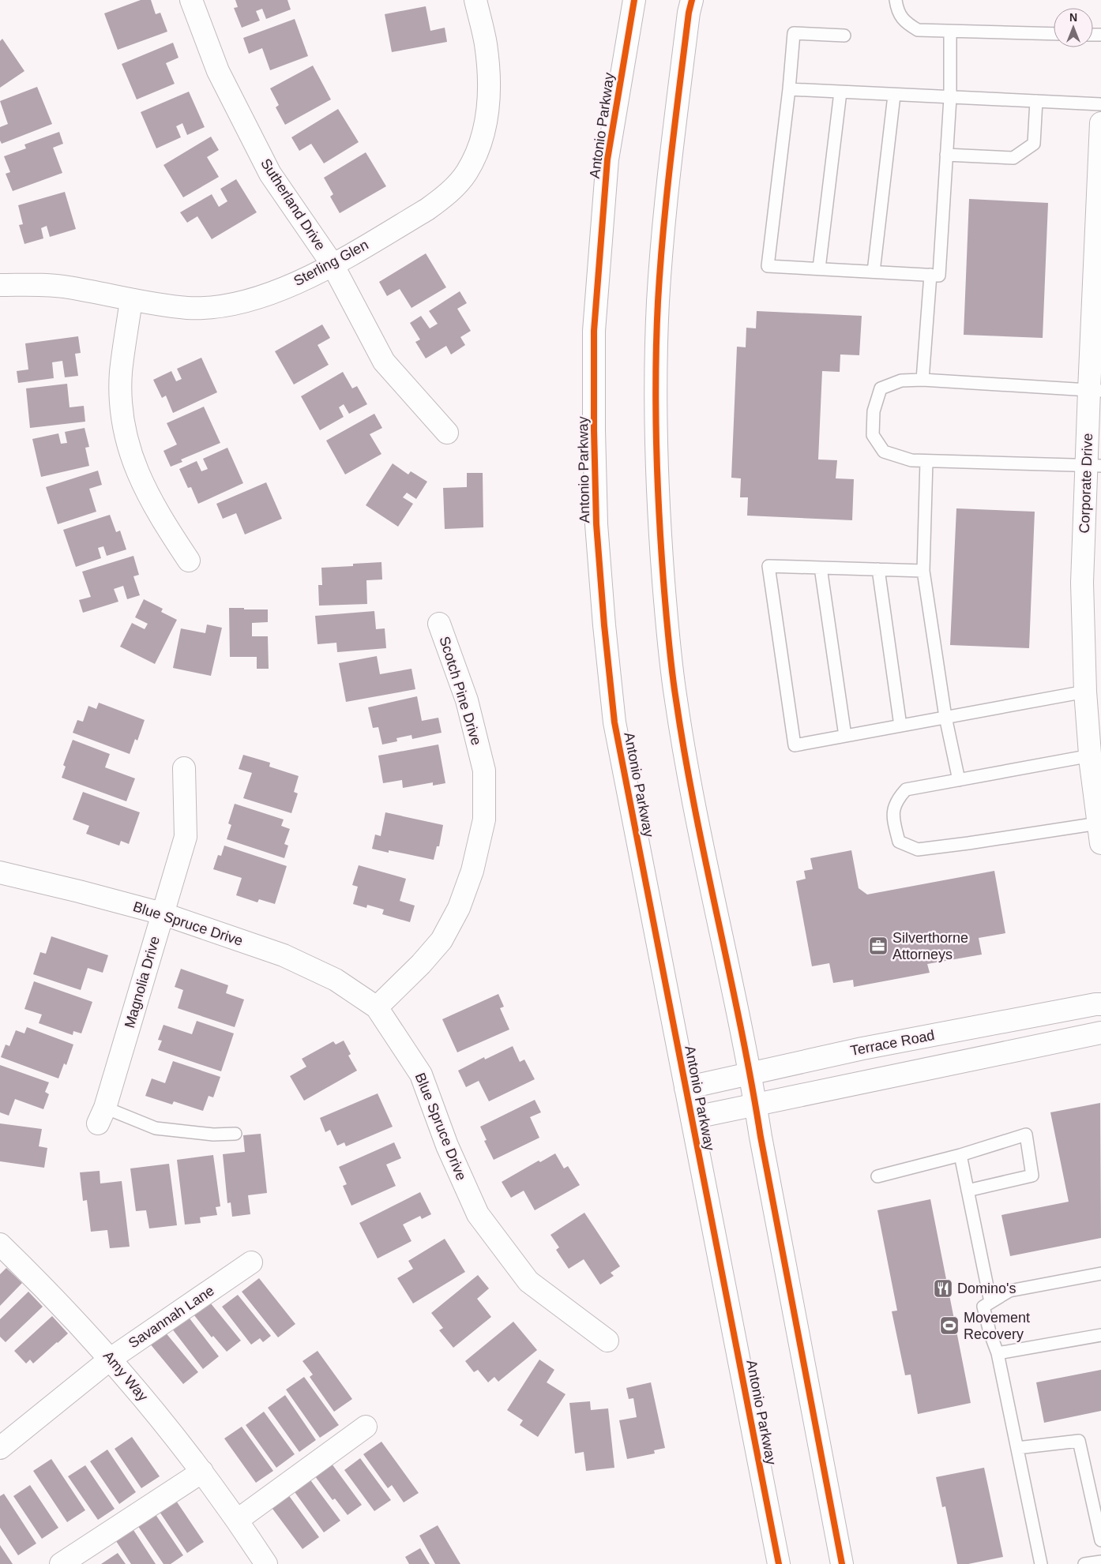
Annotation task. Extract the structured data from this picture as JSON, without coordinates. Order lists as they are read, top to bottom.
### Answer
{
  "streets": {
    "street": [
      "Antonio Parkway",
      "Sutherland Drive",
      "Sterling Glen",
      "Corporate Drive",
      "Scotch Pine Drive",
      "Blue Spruce Drive",
      "Magnolia Drive",
      "Terrace Road",
      "Savannah Lane",
      "Amy Way"
    ]
  },
  "crossings": [
    ["Antonio Parkway", "Terrace Road"],
    ["Sutherland Drive", "Sterling Glen"],
    ["Scotch Pine Drive", "Blue Spruce Drive"],
    ["Blue Spruce Drive", "Magnolia Drive"],
    ["Savannah Lane", "Amy Way"]
  ],
  "places": {
    "office": ["Silverthorne Attorneys"],
    "restaurant": ["Domino's"],
    "sports": ["Movement Recovery"]
  },
  "north": "top"
}
